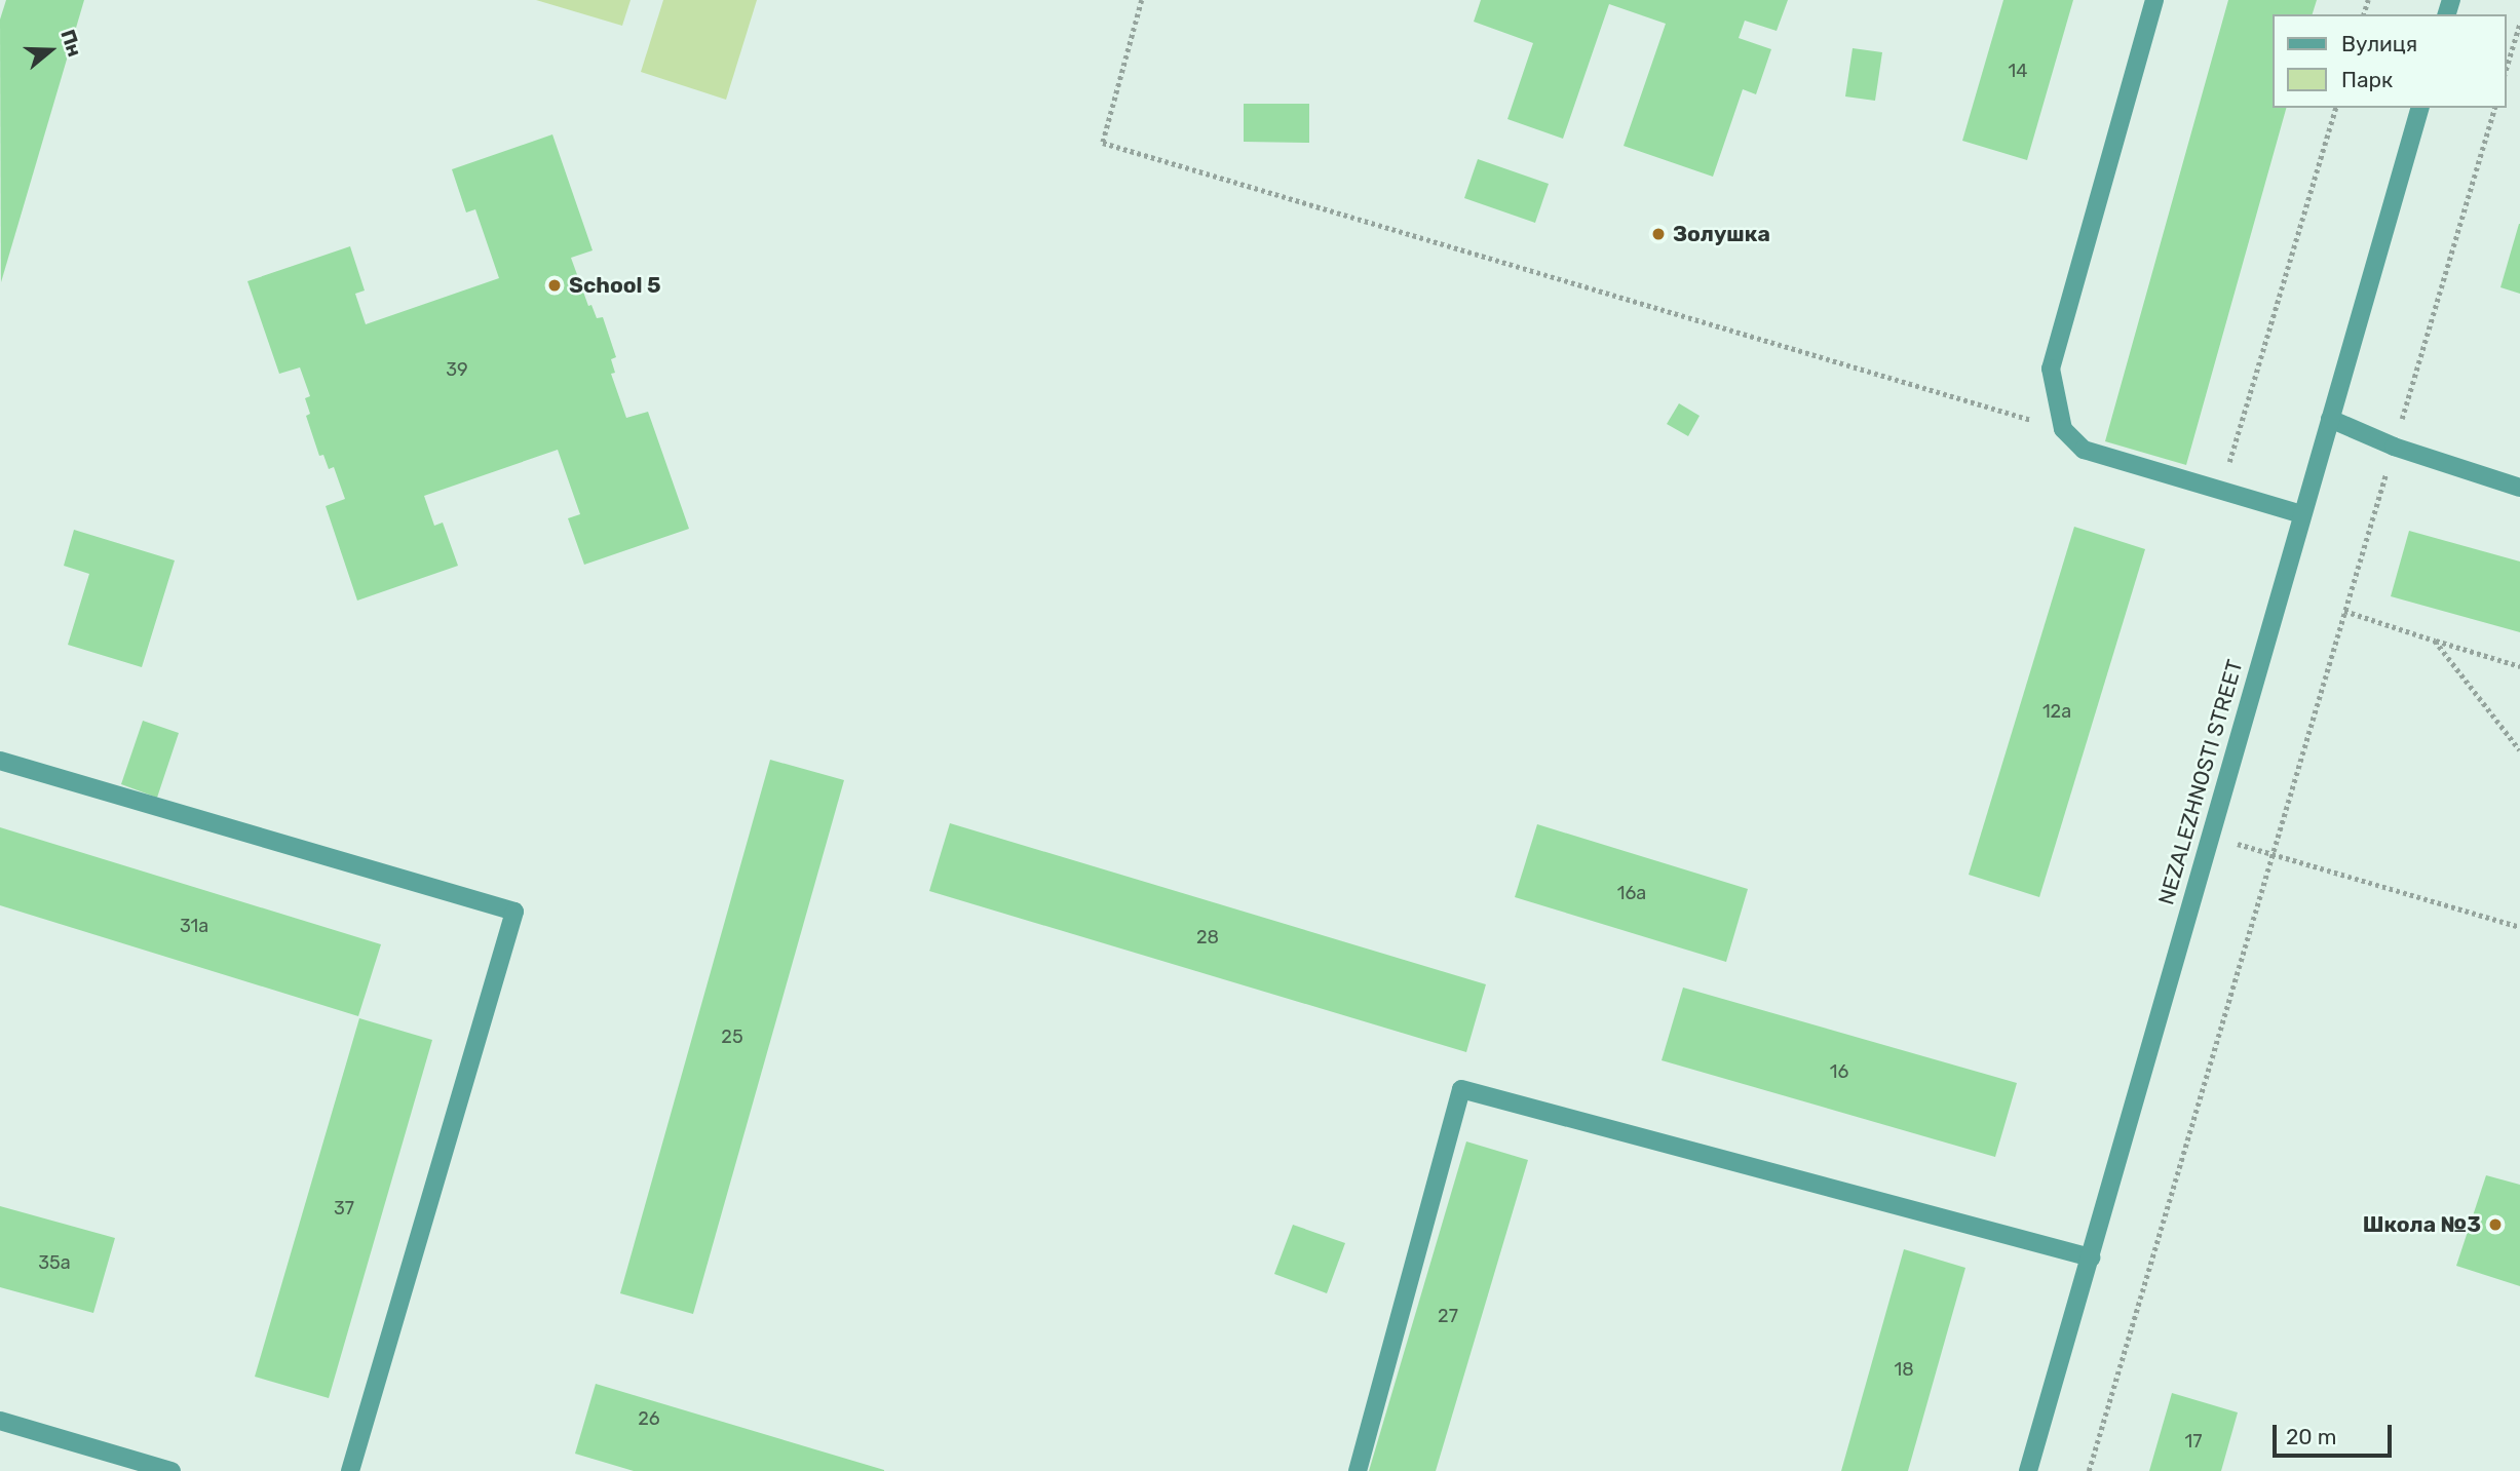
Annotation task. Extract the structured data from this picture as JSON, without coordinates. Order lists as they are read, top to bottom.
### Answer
{
  "streets": {
    "street": ["NEZALEZHNOSTI STREET"]
  },
  "places": ["Золушка", "School 5", "Школа №3"],
  "house_numbers": [
    "14",
    "39",
    "12а",
    "16а",
    "31а",
    "28",
    "25",
    "16",
    "37",
    "35а",
    "27",
    "18",
    "26",
    "17"
  ],
  "legend": ["Вулиця", "Парк"],
  "scale_bar": "20 m",
  "north": "right"
}
